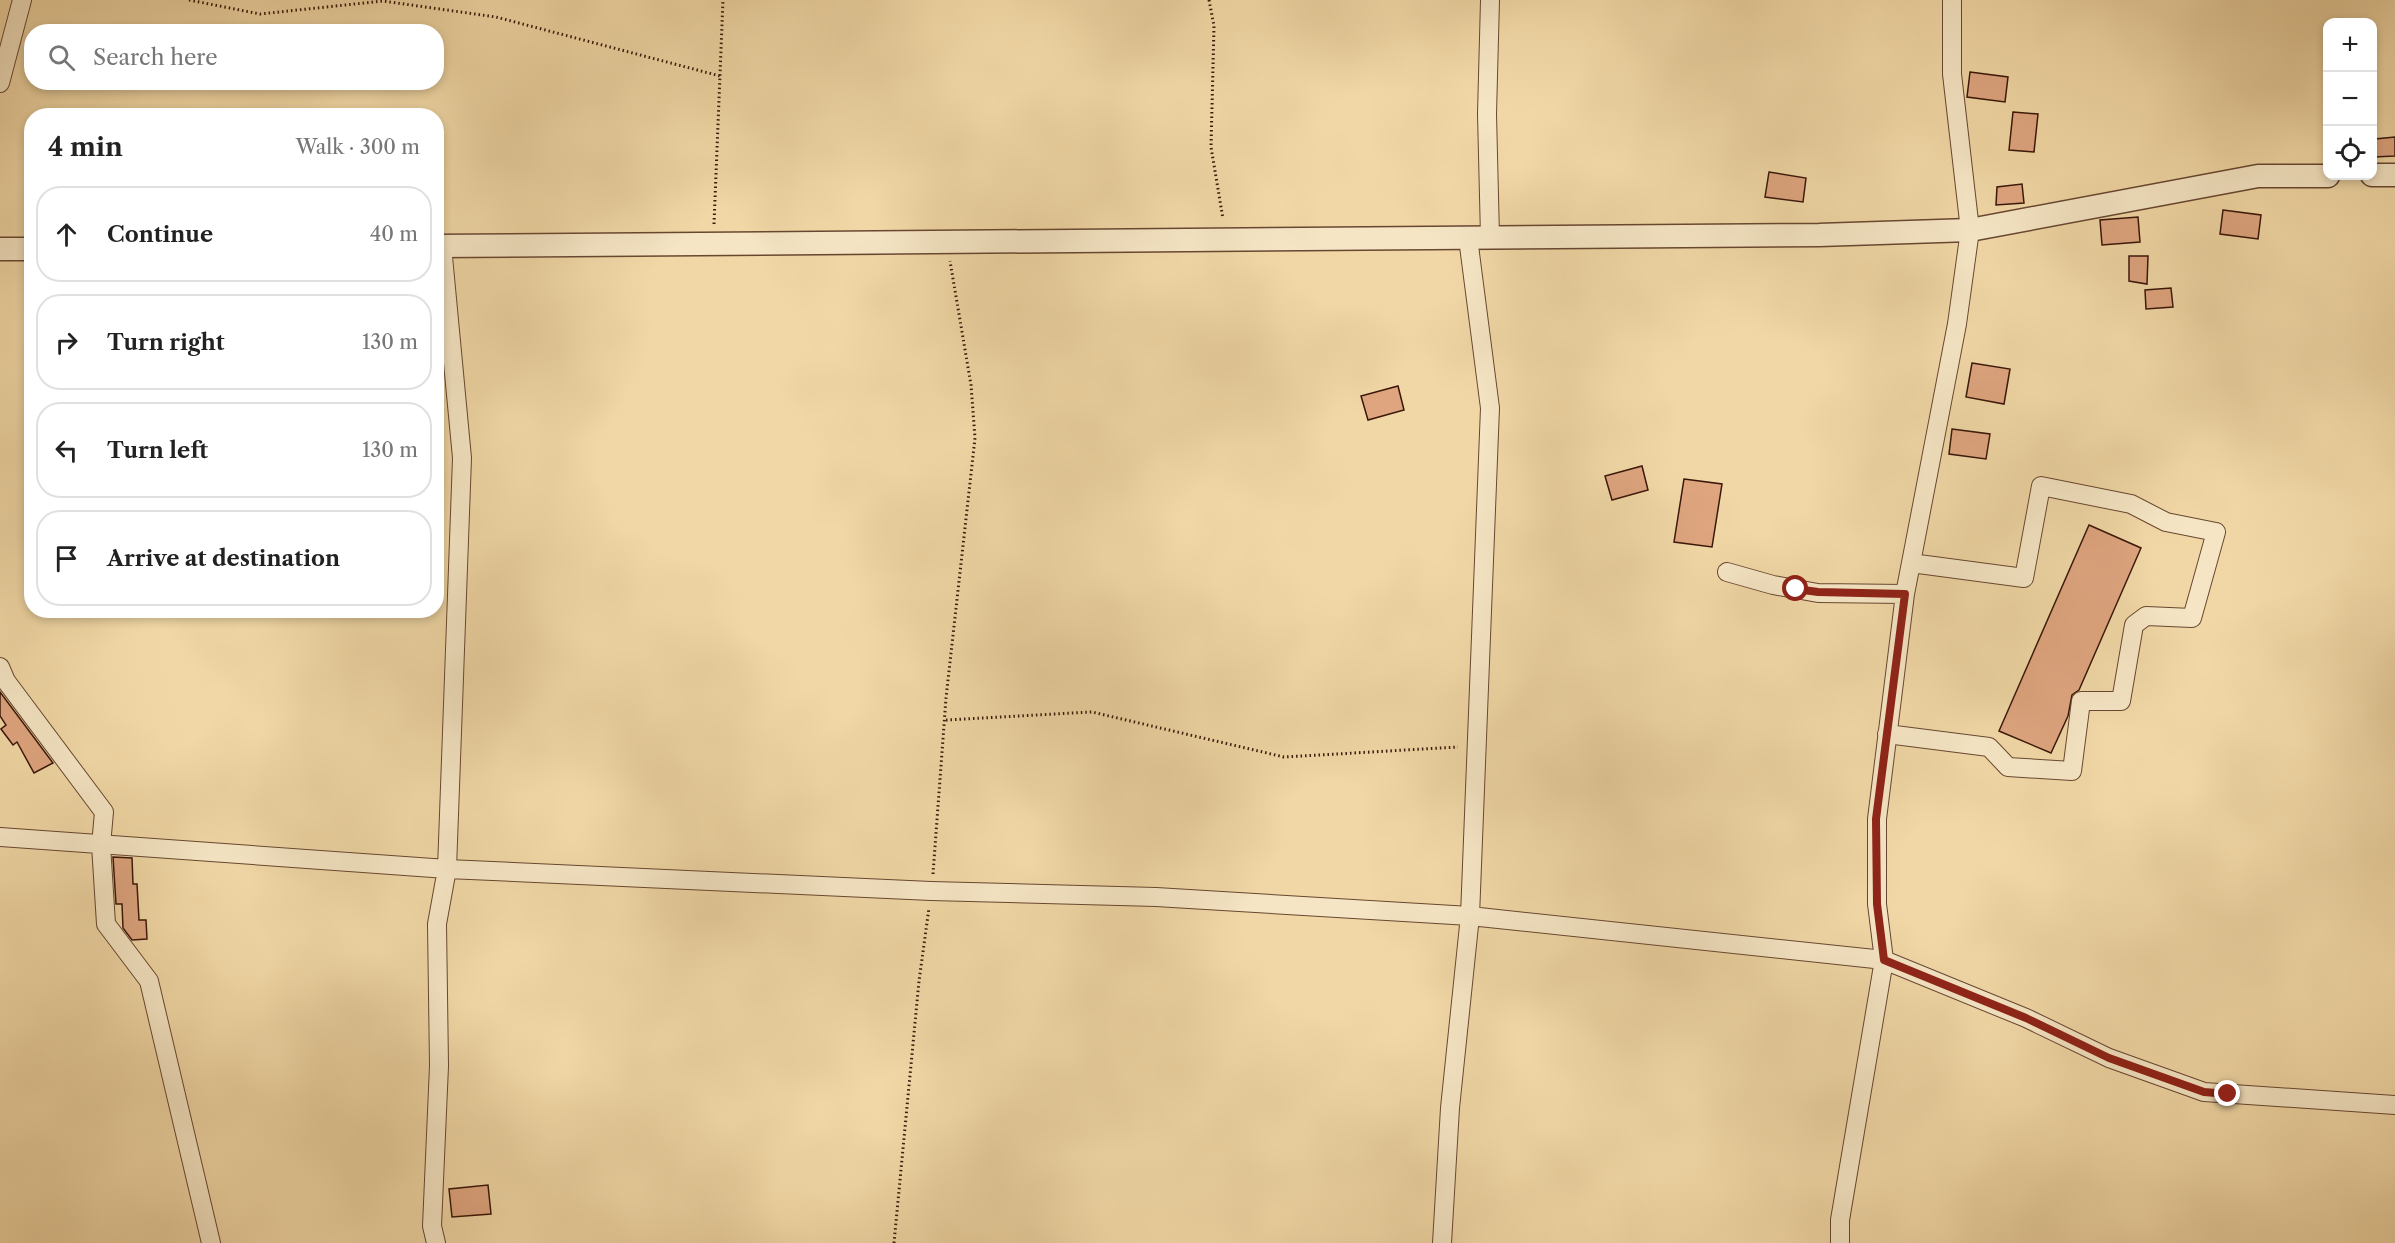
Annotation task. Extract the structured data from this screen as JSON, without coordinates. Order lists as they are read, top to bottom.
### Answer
{
  "page": {
    "map_buttons": ["+", "−"],
    "search": "Search here",
    "heading": ["4 min", "Walk · 300 m"],
    "list": [
      ["Continue", "40 m"],
      ["Turn right", "130 m"],
      ["Turn left", "130 m"],
      "Arrive at destination"
    ]
  }
}
